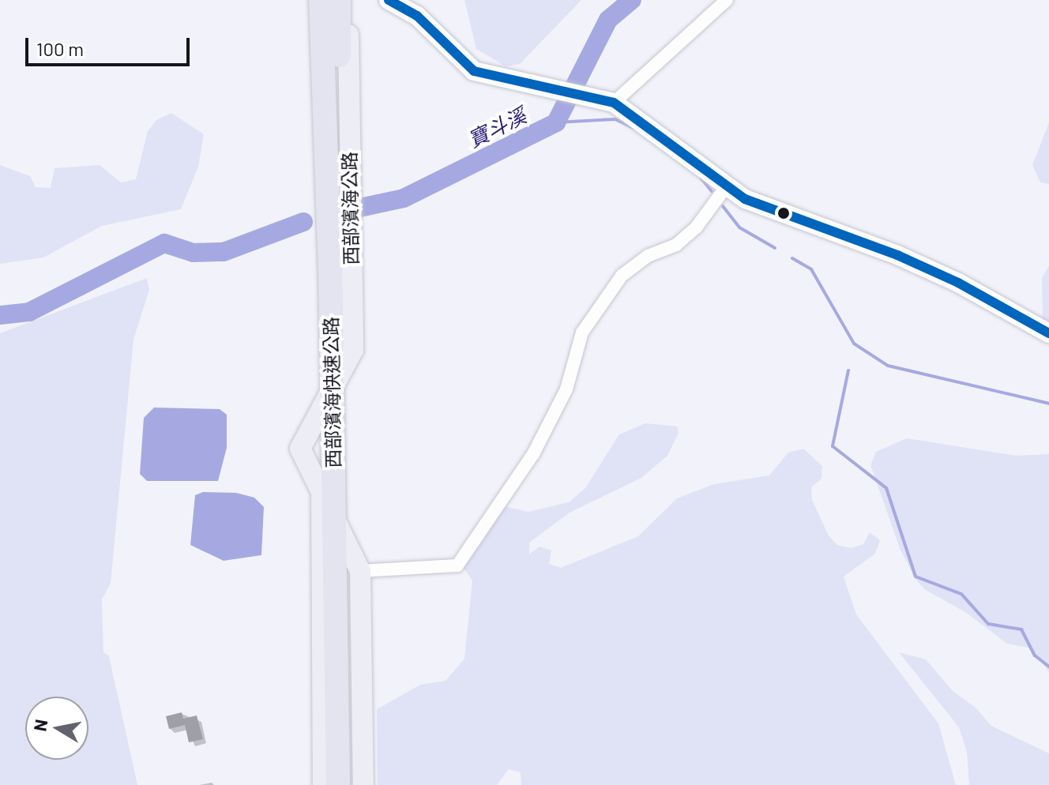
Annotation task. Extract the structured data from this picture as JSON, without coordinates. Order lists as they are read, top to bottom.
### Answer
{
  "streets": {
    "highway": ["西部濱海快速公路"],
    "main road": ["西部濱海公路"]
  },
  "water": ["寶斗溪"],
  "scale_bar": "100 m",
  "north": "left"
}
